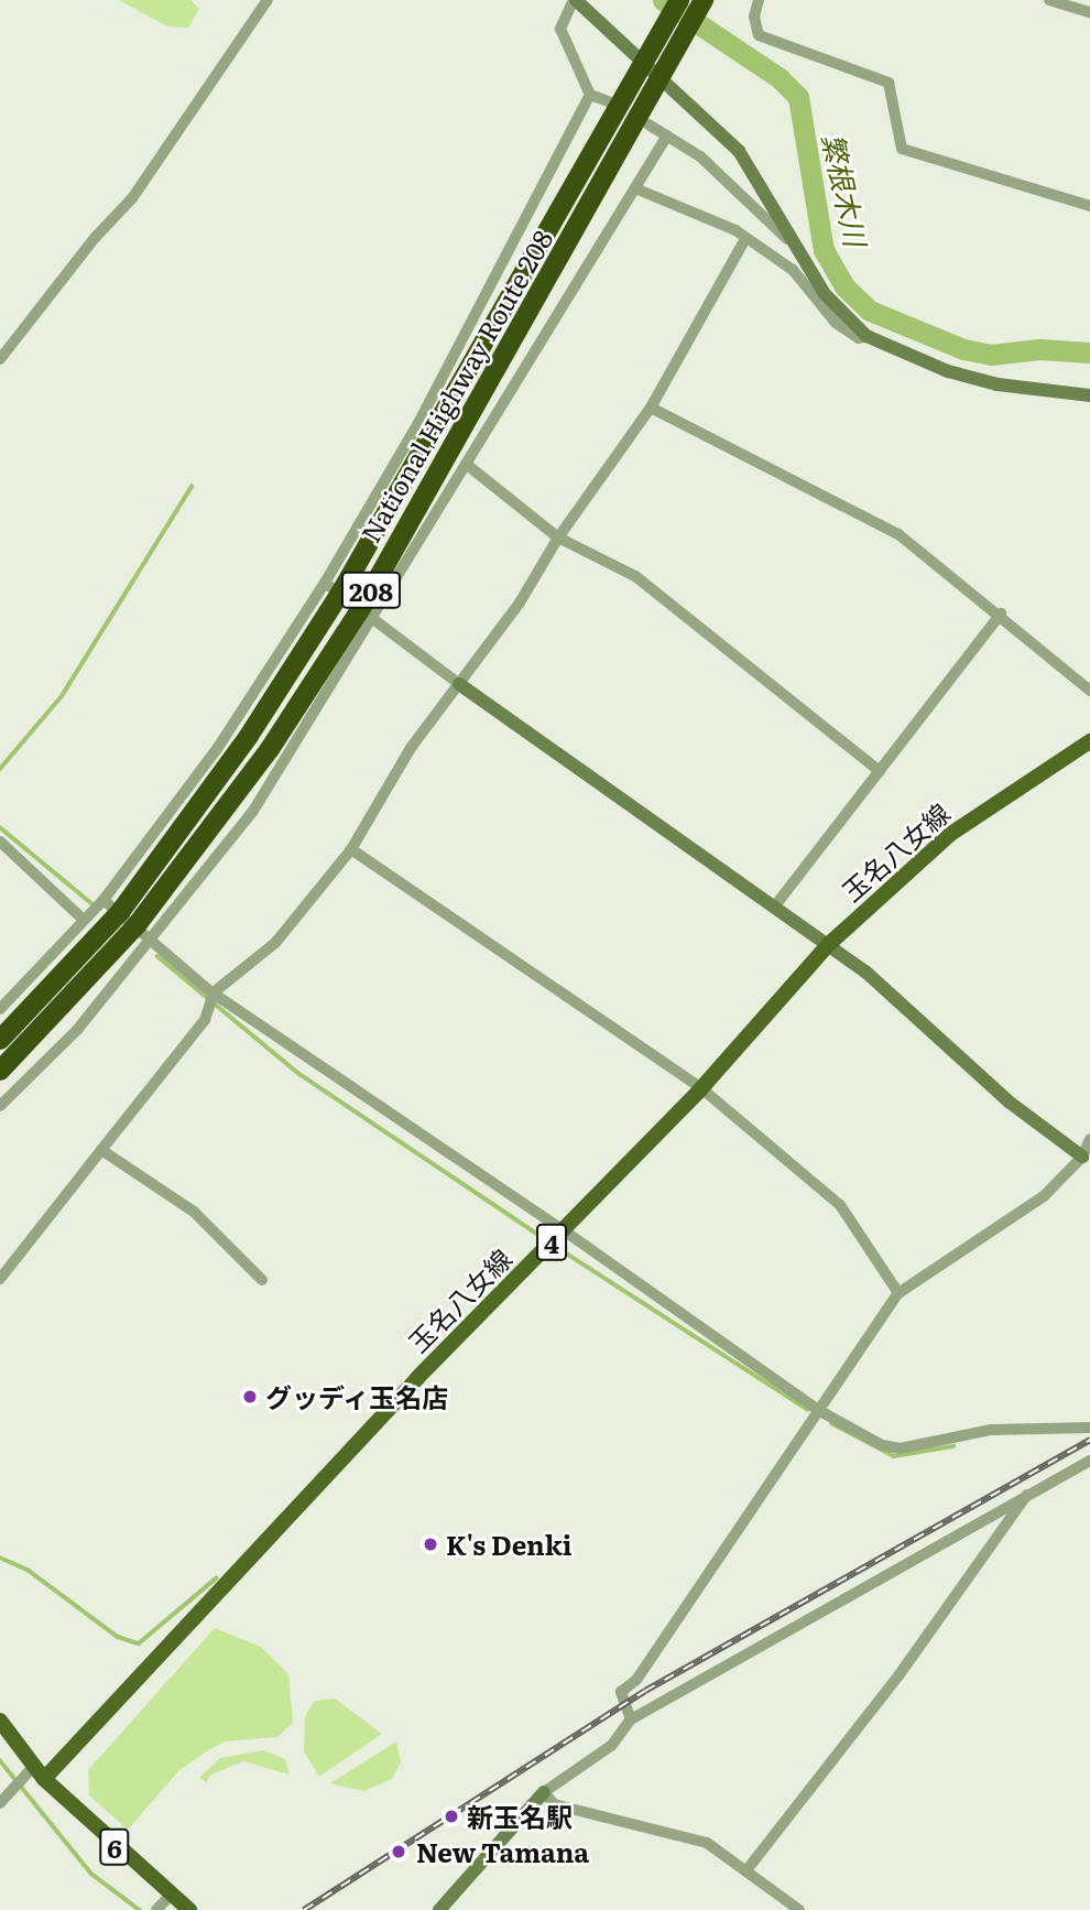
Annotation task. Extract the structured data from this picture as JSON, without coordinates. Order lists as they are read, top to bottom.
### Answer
{
  "streets": {
    "highway": ["National Highway Route 208", "208"],
    "main road": ["玉名八女線", "4", "6"]
  },
  "crossings": [
    ["玉名八女線", "6"]
  ],
  "water": ["繁根木川"],
  "places": [
    "グッディ玉名店",
    "K's Denki",
    "新玉名駅",
    "New Tamana"
  ]
}
